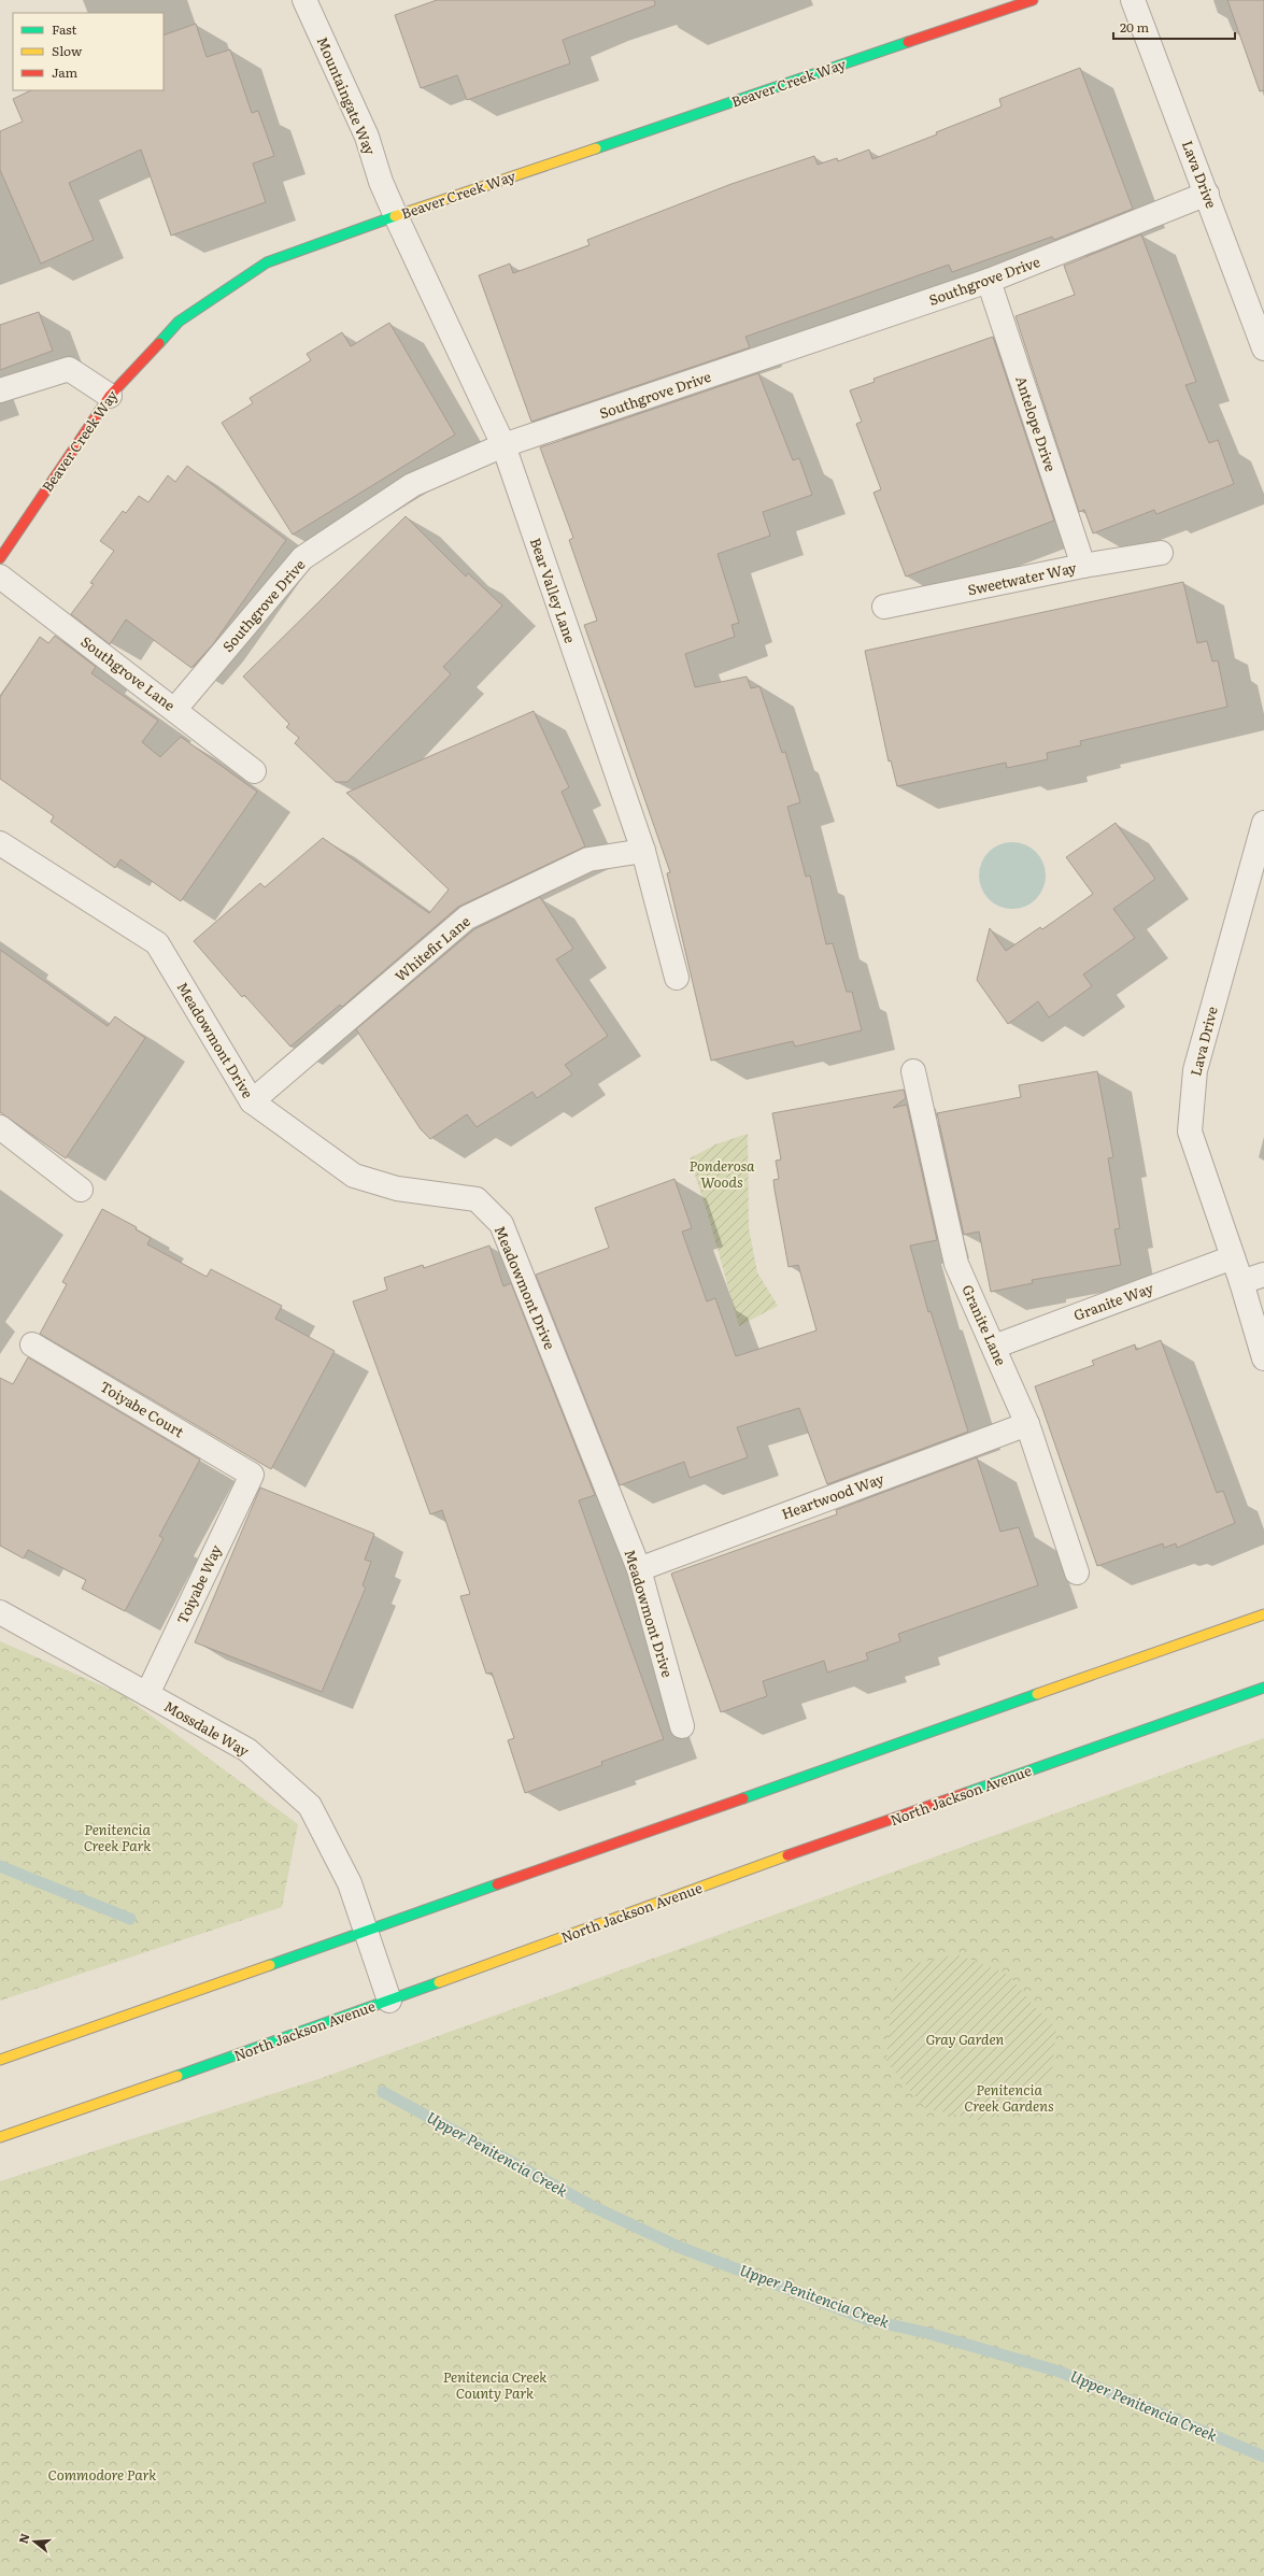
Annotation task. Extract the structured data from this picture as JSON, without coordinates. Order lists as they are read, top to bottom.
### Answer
{
  "streets": {
    "main road": ["Beaver Creek Way", "North Jackson Avenue"],
    "street": [
      "Mountaingate Way",
      "Lava Drive",
      "Southgrove Drive",
      "Antelope Drive",
      "Sweetwater Way",
      "Bear Valley Lane",
      "Southgrove Lane",
      "Whitefir Lane",
      "Meadowmont Drive",
      "Granite Way",
      "Granite Lane",
      "Toiyabe Court",
      "Heartwood Way",
      "Toiyabe Way",
      "Mossdale Way"
    ]
  },
  "crossings": [
    ["Beaver Creek Way", "Mountaingate Way"],
    ["Beaver Creek Way", "Bear Valley Lane"],
    ["Mountaingate Way", "Bear Valley Lane"],
    ["Lava Drive", "Southgrove Drive"],
    ["Lava Drive", "Granite Way"],
    ["Southgrove Drive", "Antelope Drive"],
    ["Southgrove Drive", "Bear Valley Lane"],
    ["Southgrove Drive", "Southgrove Lane"],
    ["Antelope Drive", "Sweetwater Way"],
    ["Bear Valley Lane", "Whitefir Lane"],
    ["Whitefir Lane", "Meadowmont Drive"],
    ["Meadowmont Drive", "Heartwood Way"],
    ["Granite Way", "Granite Lane"],
    ["Granite Lane", "Heartwood Way"],
    ["Toiyabe Court", "Toiyabe Way"],
    ["Toiyabe Way", "Mossdale Way"],
    ["Mossdale Way", "North Jackson Avenue"]
  ],
  "water": ["Upper Penitencia Creek"],
  "parks": [
    "Ponderosa Woods",
    "Penitencia Creek Park",
    "Gray Garden",
    "Penitencia Creek Gardens",
    "Penitencia Creek County Park",
    "Commodore Park"
  ],
  "legend": ["Fast", "Slow", "Jam"],
  "scale_bar": "20 m",
  "north": "left"
}
